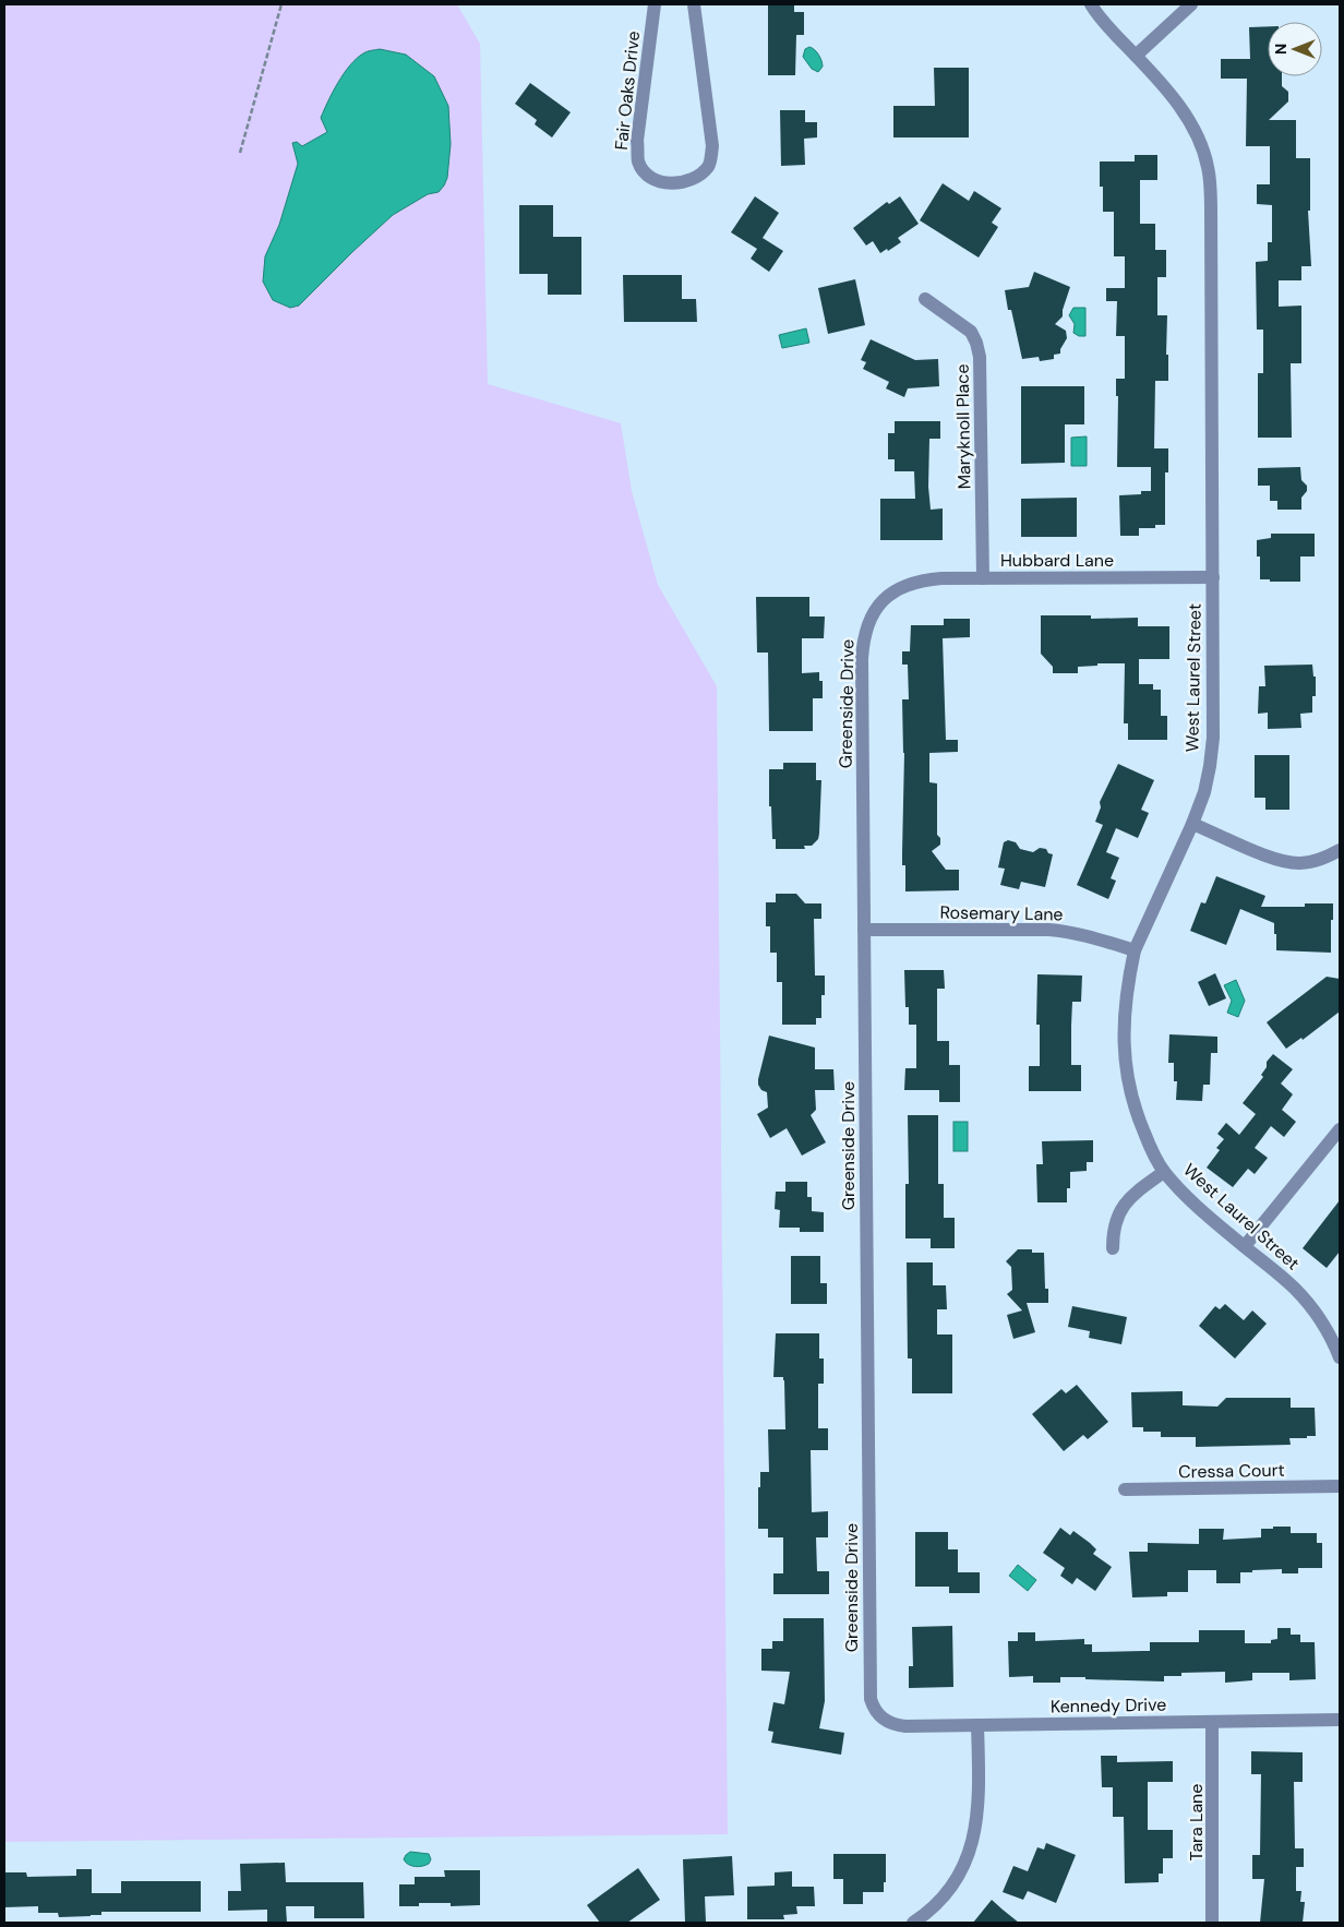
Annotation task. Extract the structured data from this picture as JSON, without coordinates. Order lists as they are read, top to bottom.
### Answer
{
  "streets": {
    "street": [
      "Fair Oaks Drive",
      "Maryknoll Place",
      "Hubbard Lane",
      "West Laurel Street",
      "Greenside Drive",
      "Rosemary Lane",
      "Cressa Court",
      "Kennedy Drive",
      "Tara Lane"
    ]
  },
  "crossings": [
    ["Maryknoll Place", "Hubbard Lane"],
    ["Hubbard Lane", "West Laurel Street"],
    ["Hubbard Lane", "Greenside Drive"],
    ["West Laurel Street", "Rosemary Lane"],
    ["Greenside Drive", "Rosemary Lane"],
    ["Greenside Drive", "Kennedy Drive"],
    ["Kennedy Drive", "Tara Lane"]
  ],
  "north": "left"
}
